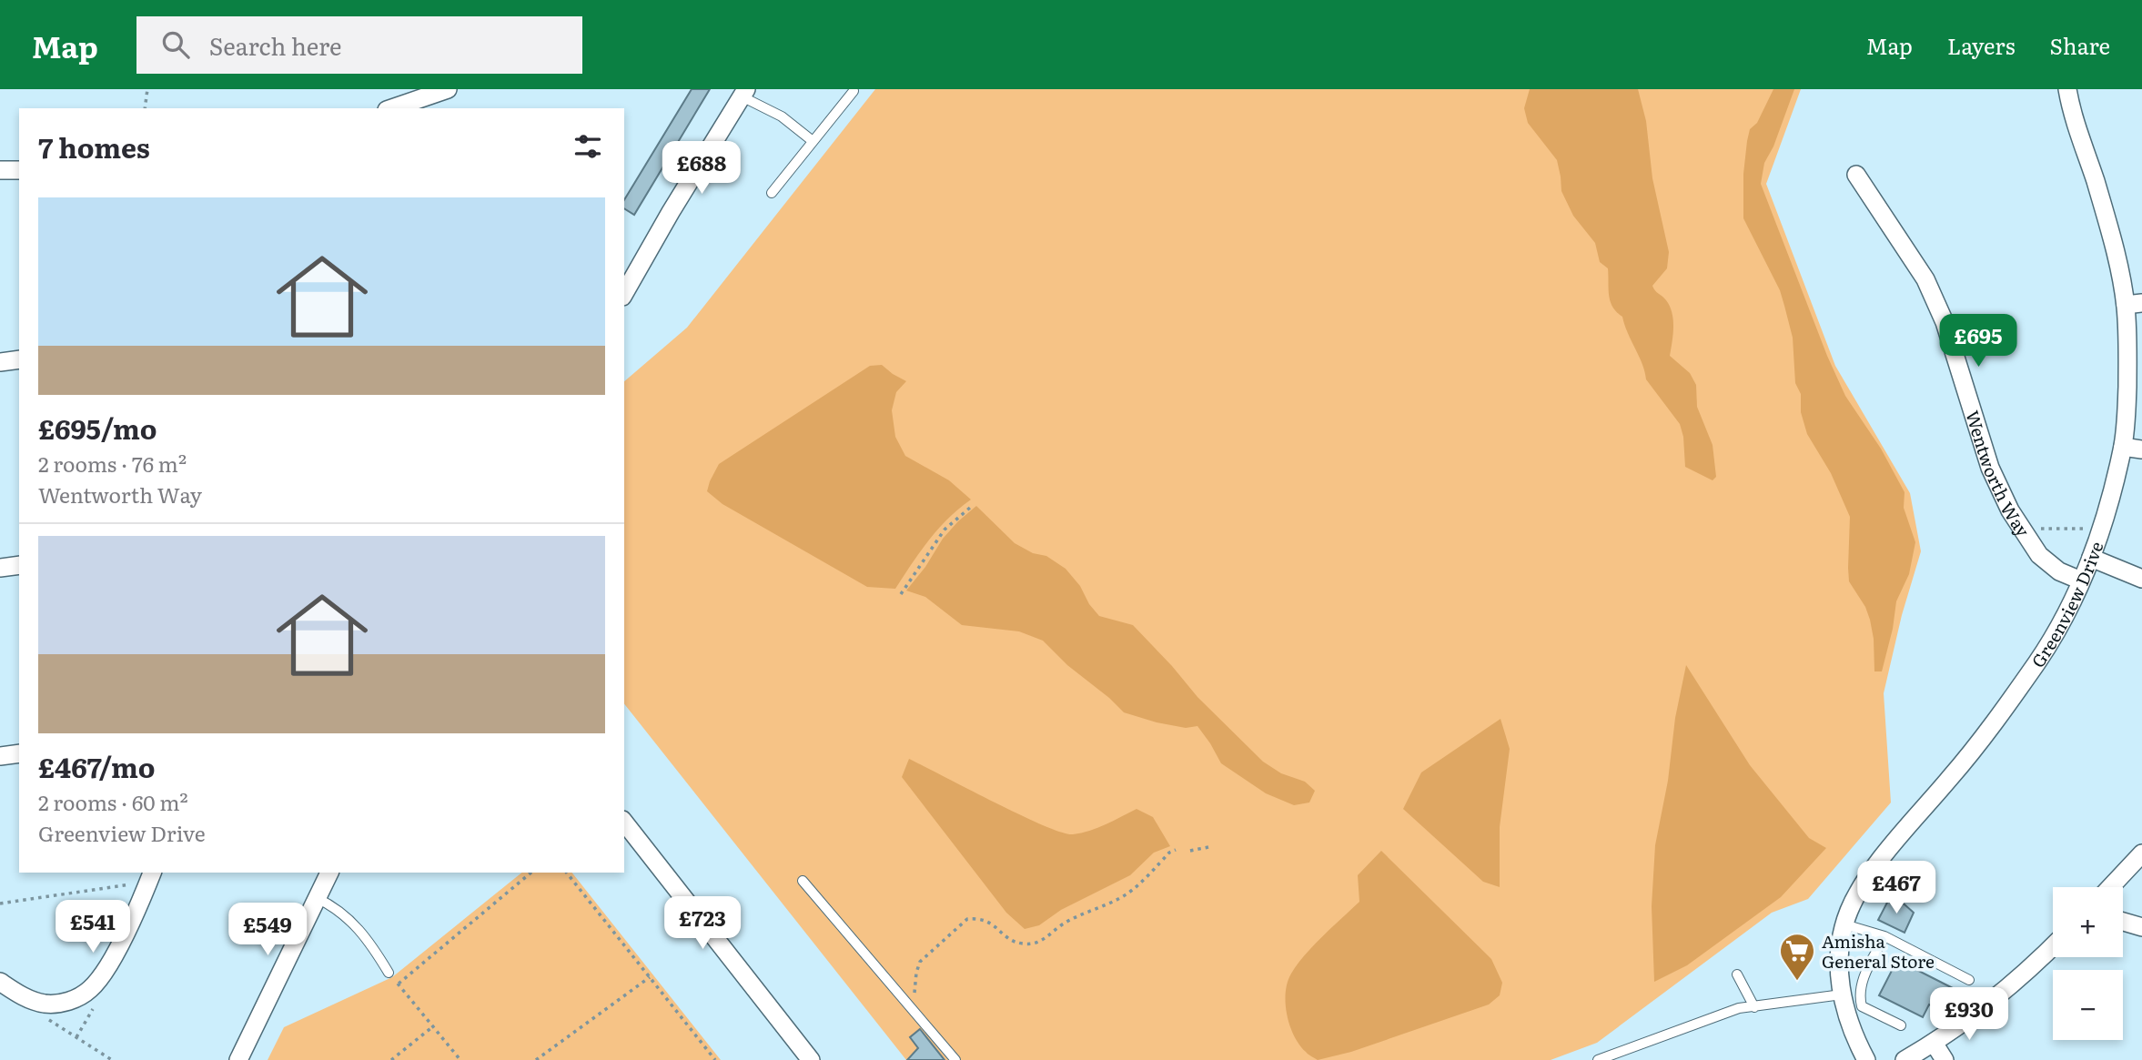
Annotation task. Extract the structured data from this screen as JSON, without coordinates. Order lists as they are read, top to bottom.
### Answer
{
  "streets": {
    "street": ["Wentworth Way", "Greenview Drive"]
  },
  "crossings": [
    ["Wentworth Way", "Greenview Drive"]
  ],
  "places": {
    "supermarket": ["Amisha General Store"]
  },
  "page": {
    "header": "Map",
    "search": "Search here",
    "nav": ["Map", "Layers", "Share"],
    "heading": "7 homes",
    "price": [
      "£688",
      "£695",
      "£467",
      "£723",
      "£541",
      "£549",
      "£930"
    ],
    "list": [
      {
        "name": "£695/mo",
        "note": "2 rooms · 76 m² · Wentworth Way"
      },
      {
        "name": "£467/mo",
        "note": "2 rooms · 60 m² · Greenview Drive"
      }
    ],
    "map_buttons": ["+", "−"]
  }
}
